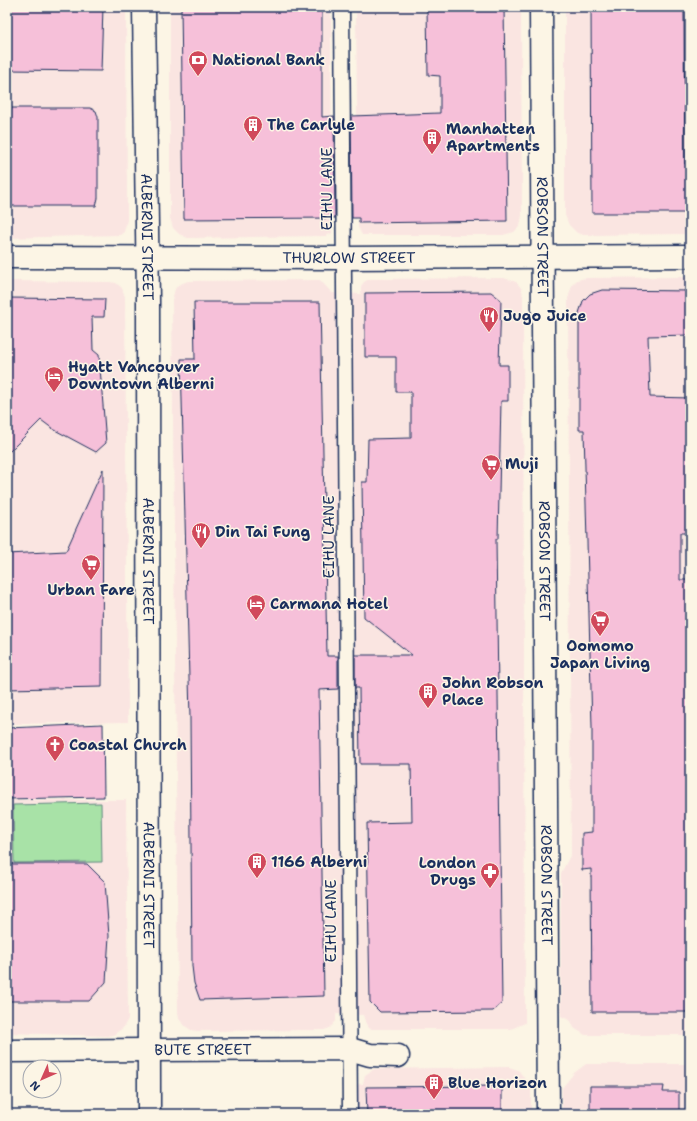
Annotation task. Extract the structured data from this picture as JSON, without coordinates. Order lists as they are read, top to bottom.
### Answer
{
  "streets": {
    "main road": [
      "ALBERNI STREET",
      "ROBSON STREET",
      "THURLOW STREET",
      "BUTE STREET"
    ],
    "lane": ["EIHU LANE"]
  },
  "crossings": [
    ["EIHU LANE", "THURLOW STREET"],
    ["EIHU LANE", "BUTE STREET"],
    ["ALBERNI STREET", "THURLOW STREET"],
    ["ALBERNI STREET", "BUTE STREET"],
    ["ROBSON STREET", "THURLOW STREET"]
  ],
  "places": {
    "bank": ["National Bank"],
    "building": [
      "The Carlyle",
      "Manhatten Apartments",
      "John Robson Place",
      "1166 Alberni",
      "Blue Horizon"
    ],
    "restaurant": ["Jugo Juice", "Din Tai Fung"],
    "hotel": ["Hyatt Vancouver Downtown Alberni", "Carmana Hotel"],
    "supermarket": ["Muji", "Urban Fare", "Oomomo Japan Living"],
    "church": ["Coastal Church"],
    "pharmacy": ["London Drugs"]
  },
  "north": "bottom left"
}
